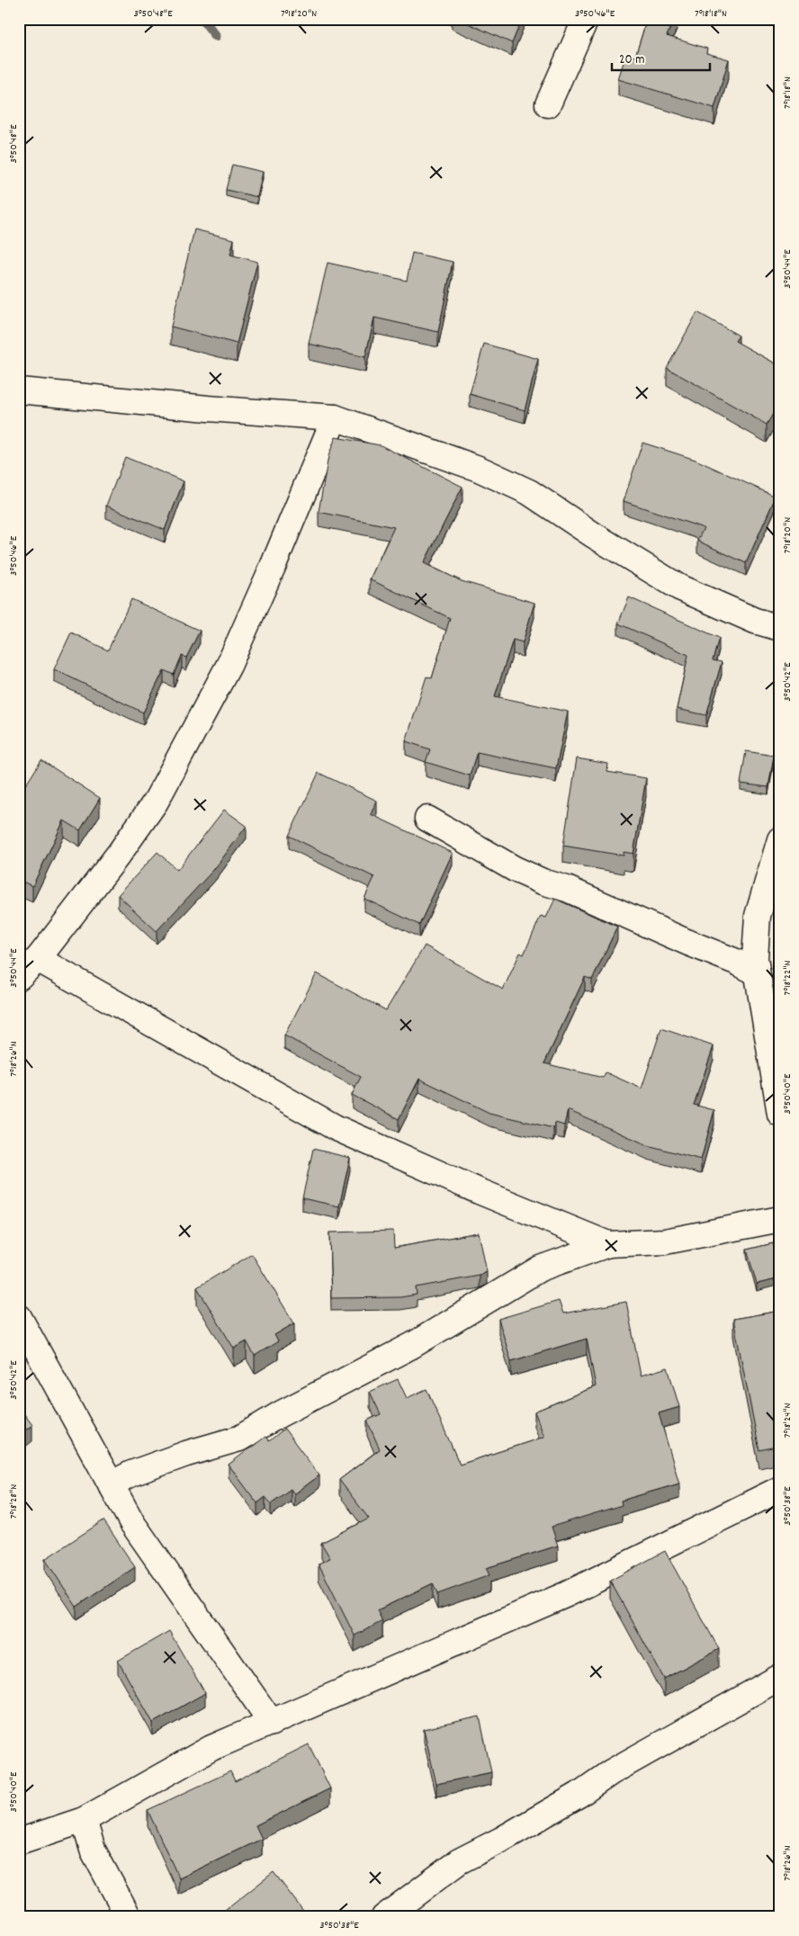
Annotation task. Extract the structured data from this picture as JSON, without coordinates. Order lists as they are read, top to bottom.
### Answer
{
  "scale_bar": "20 m",
  "coordinates": [
    "3°50'48\"E",
    "7°18'20\"N",
    "3°50'46\"E",
    "7°18'18\"N",
    "3°50'44\"E",
    "3°50'42\"E",
    "7°18'22\"N",
    "7°18'26\"N",
    "3°50'40\"E",
    "7°18'24\"N",
    "7°18'28\"N",
    "3°50'38\"E"
  ]
}
